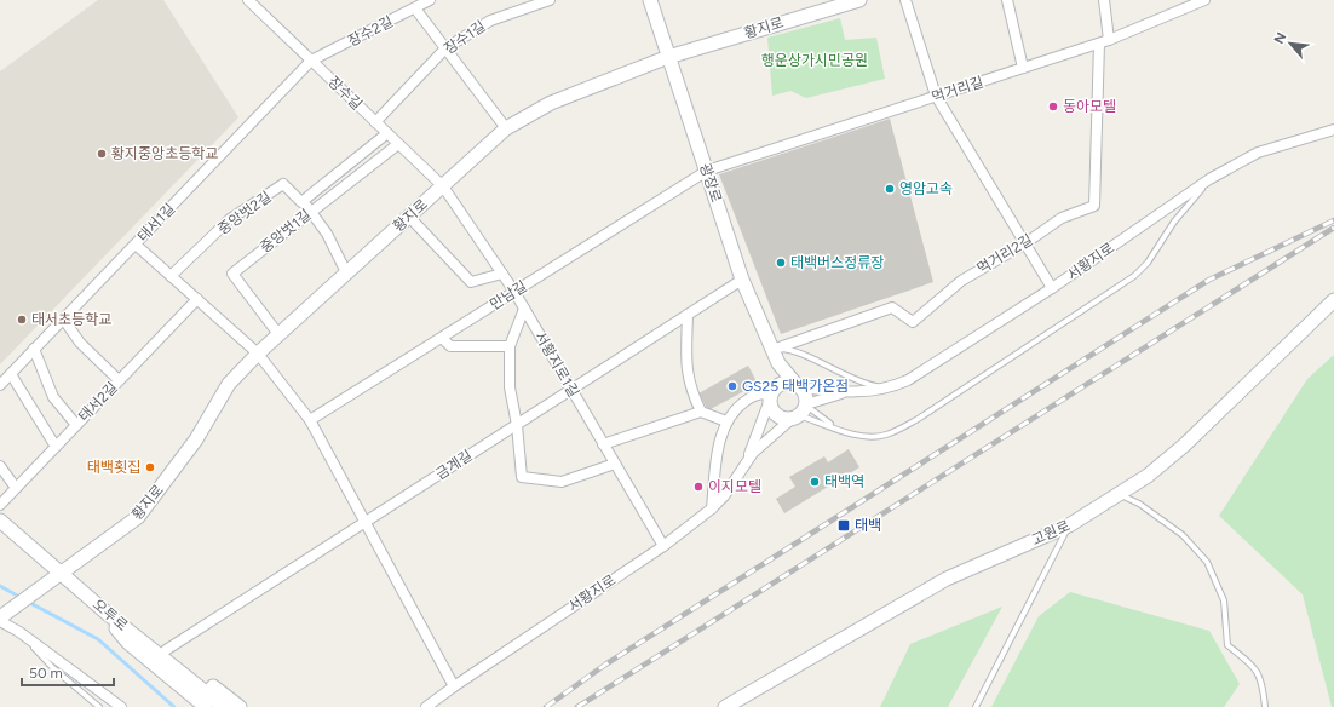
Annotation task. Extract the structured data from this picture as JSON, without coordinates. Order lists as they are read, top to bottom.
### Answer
{
  "streets": {
    "street": [
      "황지로",
      "장수2길",
      "장수1길",
      "먹거리길",
      "장수길",
      "광장로",
      "중앙벗2길",
      "태서1길",
      "중앙벗1길",
      "먹거리2길",
      "서황지로",
      "만남길",
      "서황지로1길",
      "태서2길",
      "금계길",
      "고원로",
      "오투로"
    ]
  },
  "crossings": [
    ["황지로", "장수길"],
    ["황지로", "광장로"],
    ["황지로", "중앙벗1길"],
    ["황지로", "서황지로1길"],
    ["황지로", "오투로"],
    ["장수2길", "장수길"],
    ["장수2길", "태서1길"],
    ["장수1길", "장수길"],
    ["먹거리길", "광장로"],
    ["먹거리길", "먹거리2길"],
    ["먹거리길", "만남길"],
    ["장수길", "태서1길"],
    ["장수길", "중앙벗1길"],
    ["장수길", "서황지로1길"],
    ["광장로", "먹거리2길"],
    ["광장로", "만남길"],
    ["광장로", "금계길"],
    ["서황지로", "서황지로1길"],
    ["만남길", "서황지로1길"],
    ["서황지로1길", "금계길"]
  ],
  "parks": ["행운상가시민공원"],
  "places": {
    "other": [
      "동아모텔",
      "황지중앙초등학교",
      "영암고속",
      "태백버스정류장",
      "태서초등학교",
      "GS25 태백가온점",
      "태백횟집",
      "태백역",
      "이지모텔"
    ],
    "transit": ["태백"]
  },
  "scale_bar": "50 m",
  "north": "top left"
}
